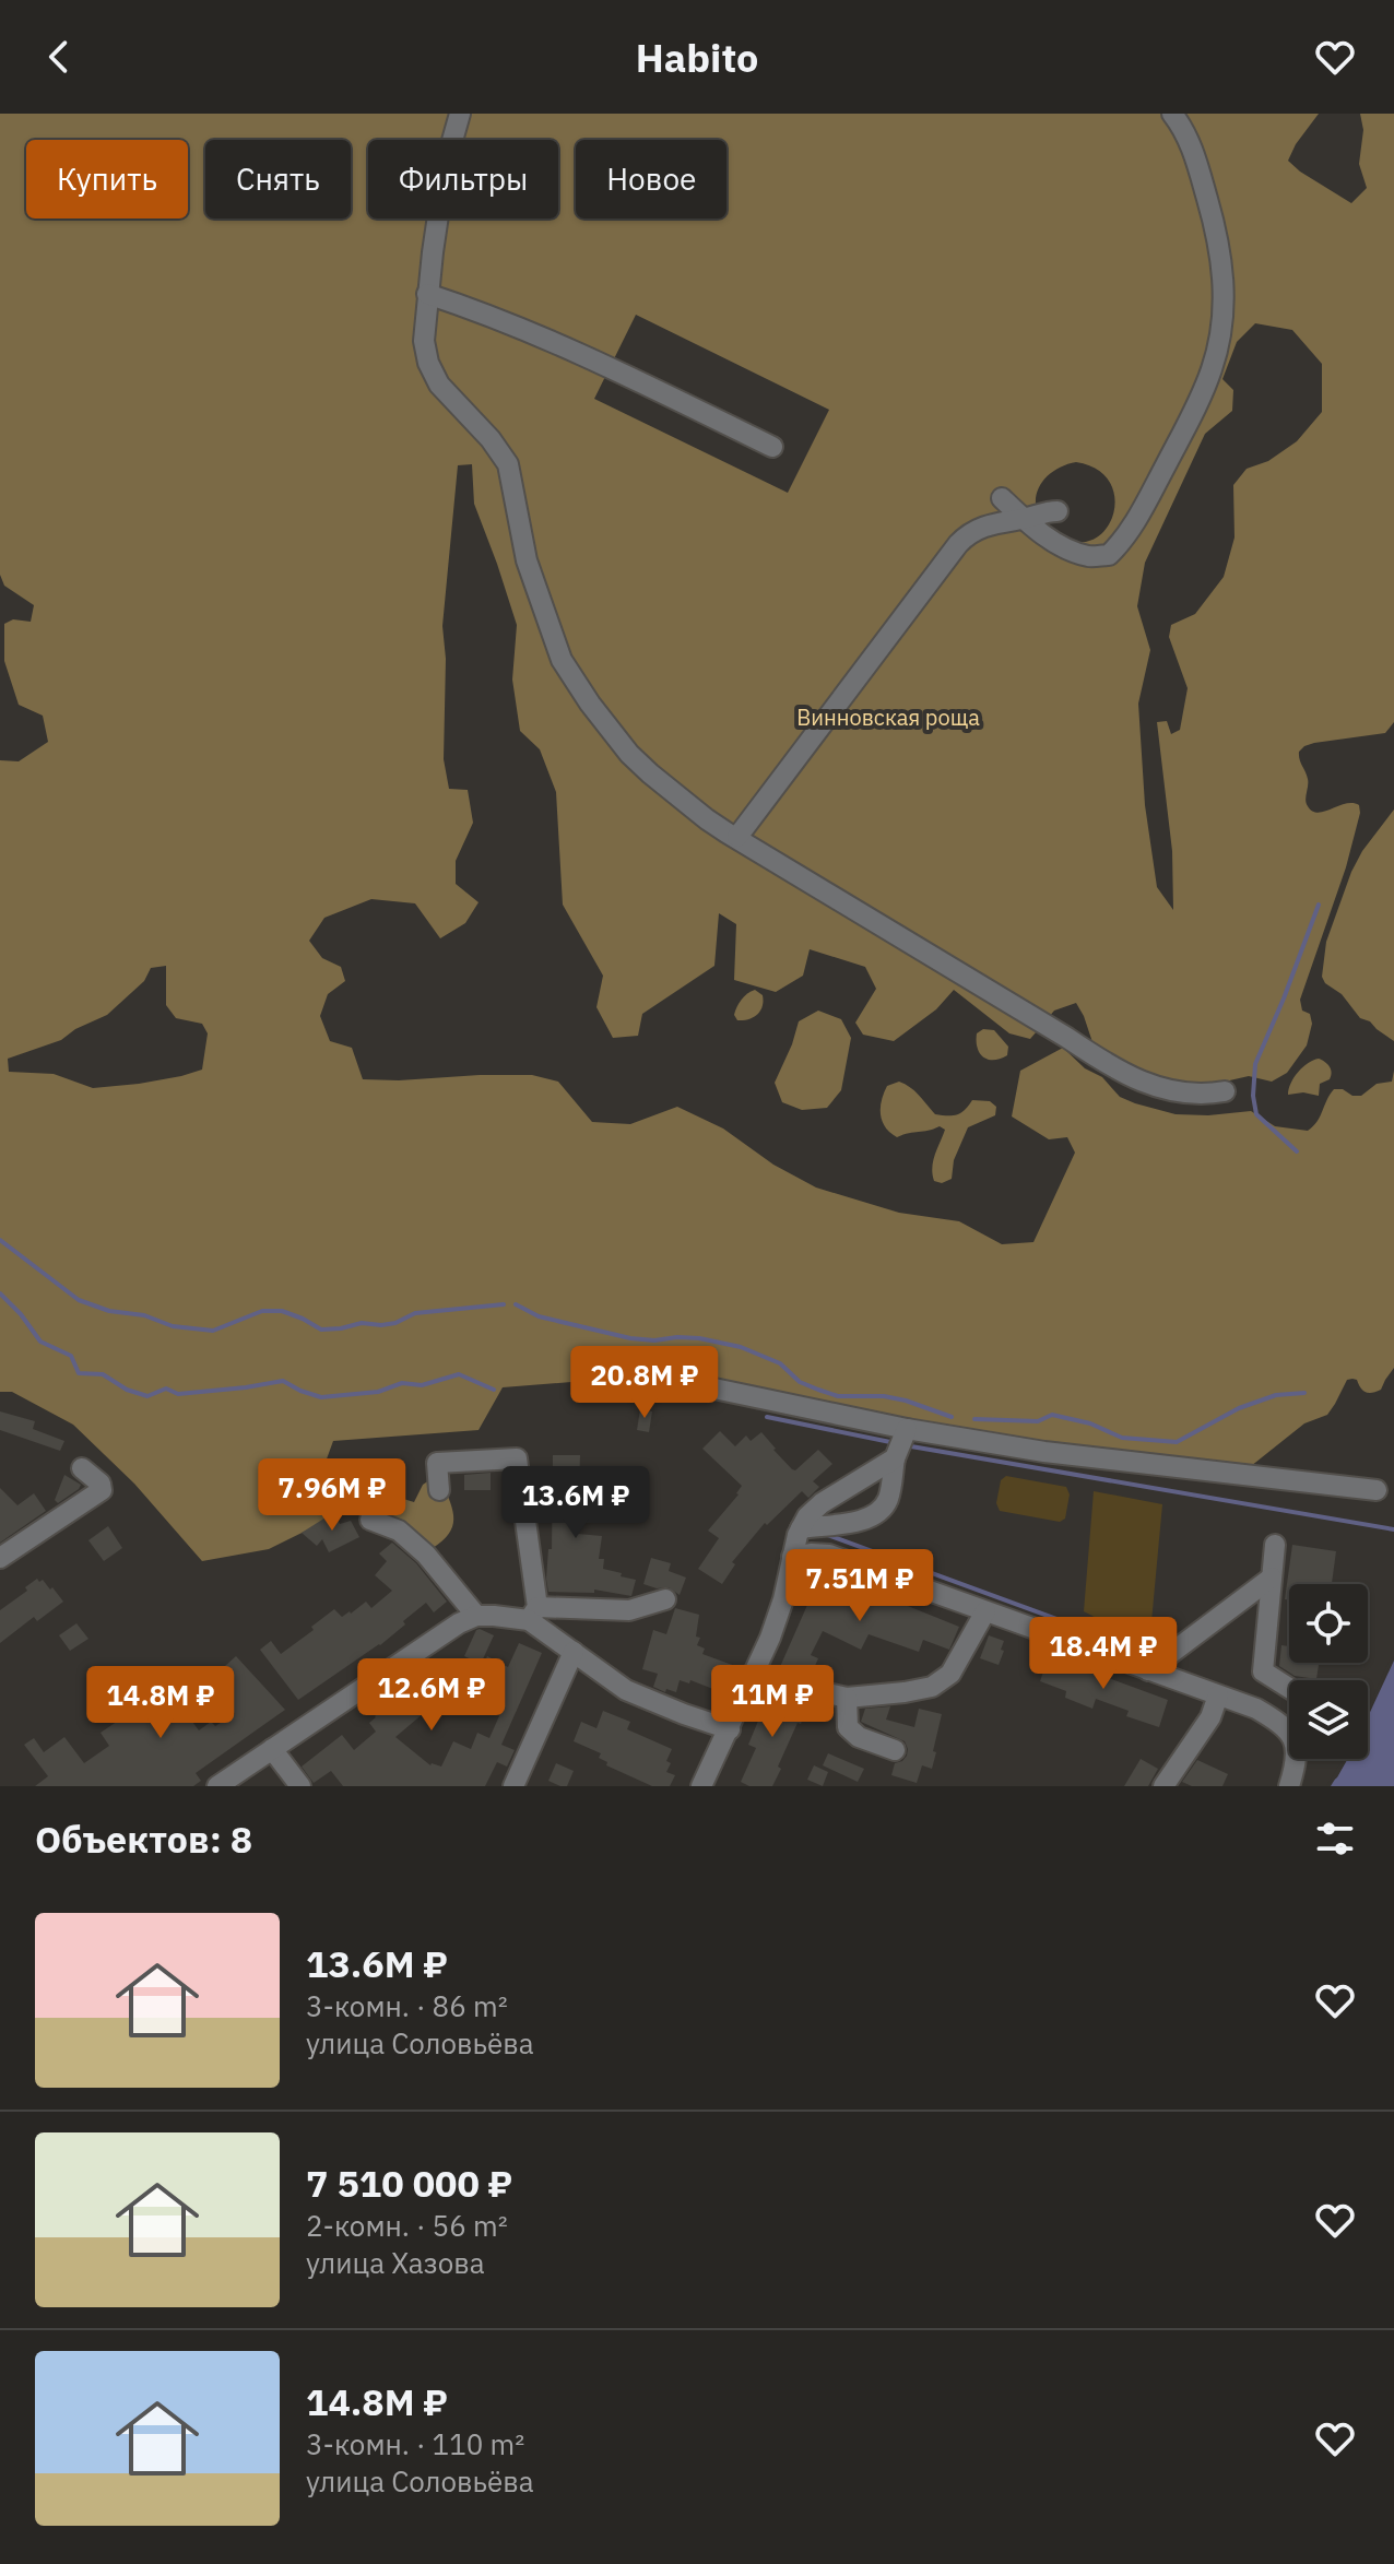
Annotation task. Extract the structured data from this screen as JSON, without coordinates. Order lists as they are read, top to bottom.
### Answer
{
  "parks": ["Винновская роща"],
  "page": {
    "header": "Habito",
    "chip": [
      "Купить",
      "Снять",
      "Фильтры",
      "Новое"
    ],
    "price": [
      "20.8M ₽",
      "7.96M ₽",
      "13.6M ₽",
      "7.51M ₽",
      "18.4M ₽",
      "12.6M ₽",
      "11M ₽",
      "14.8M ₽"
    ],
    "heading": "Объектов: 8",
    "list": [
      {
        "name": "13.6M ₽",
        "note": "3-комн. · 86 m² · улица Соловьёва"
      },
      {
        "name": "7 510 000 ₽",
        "note": "2-комн. · 56 m² · улица Хазова"
      },
      {
        "name": "14.8M ₽",
        "note": "3-комн. · 110 m² · улица Соловьёва"
      }
    ]
  }
}
